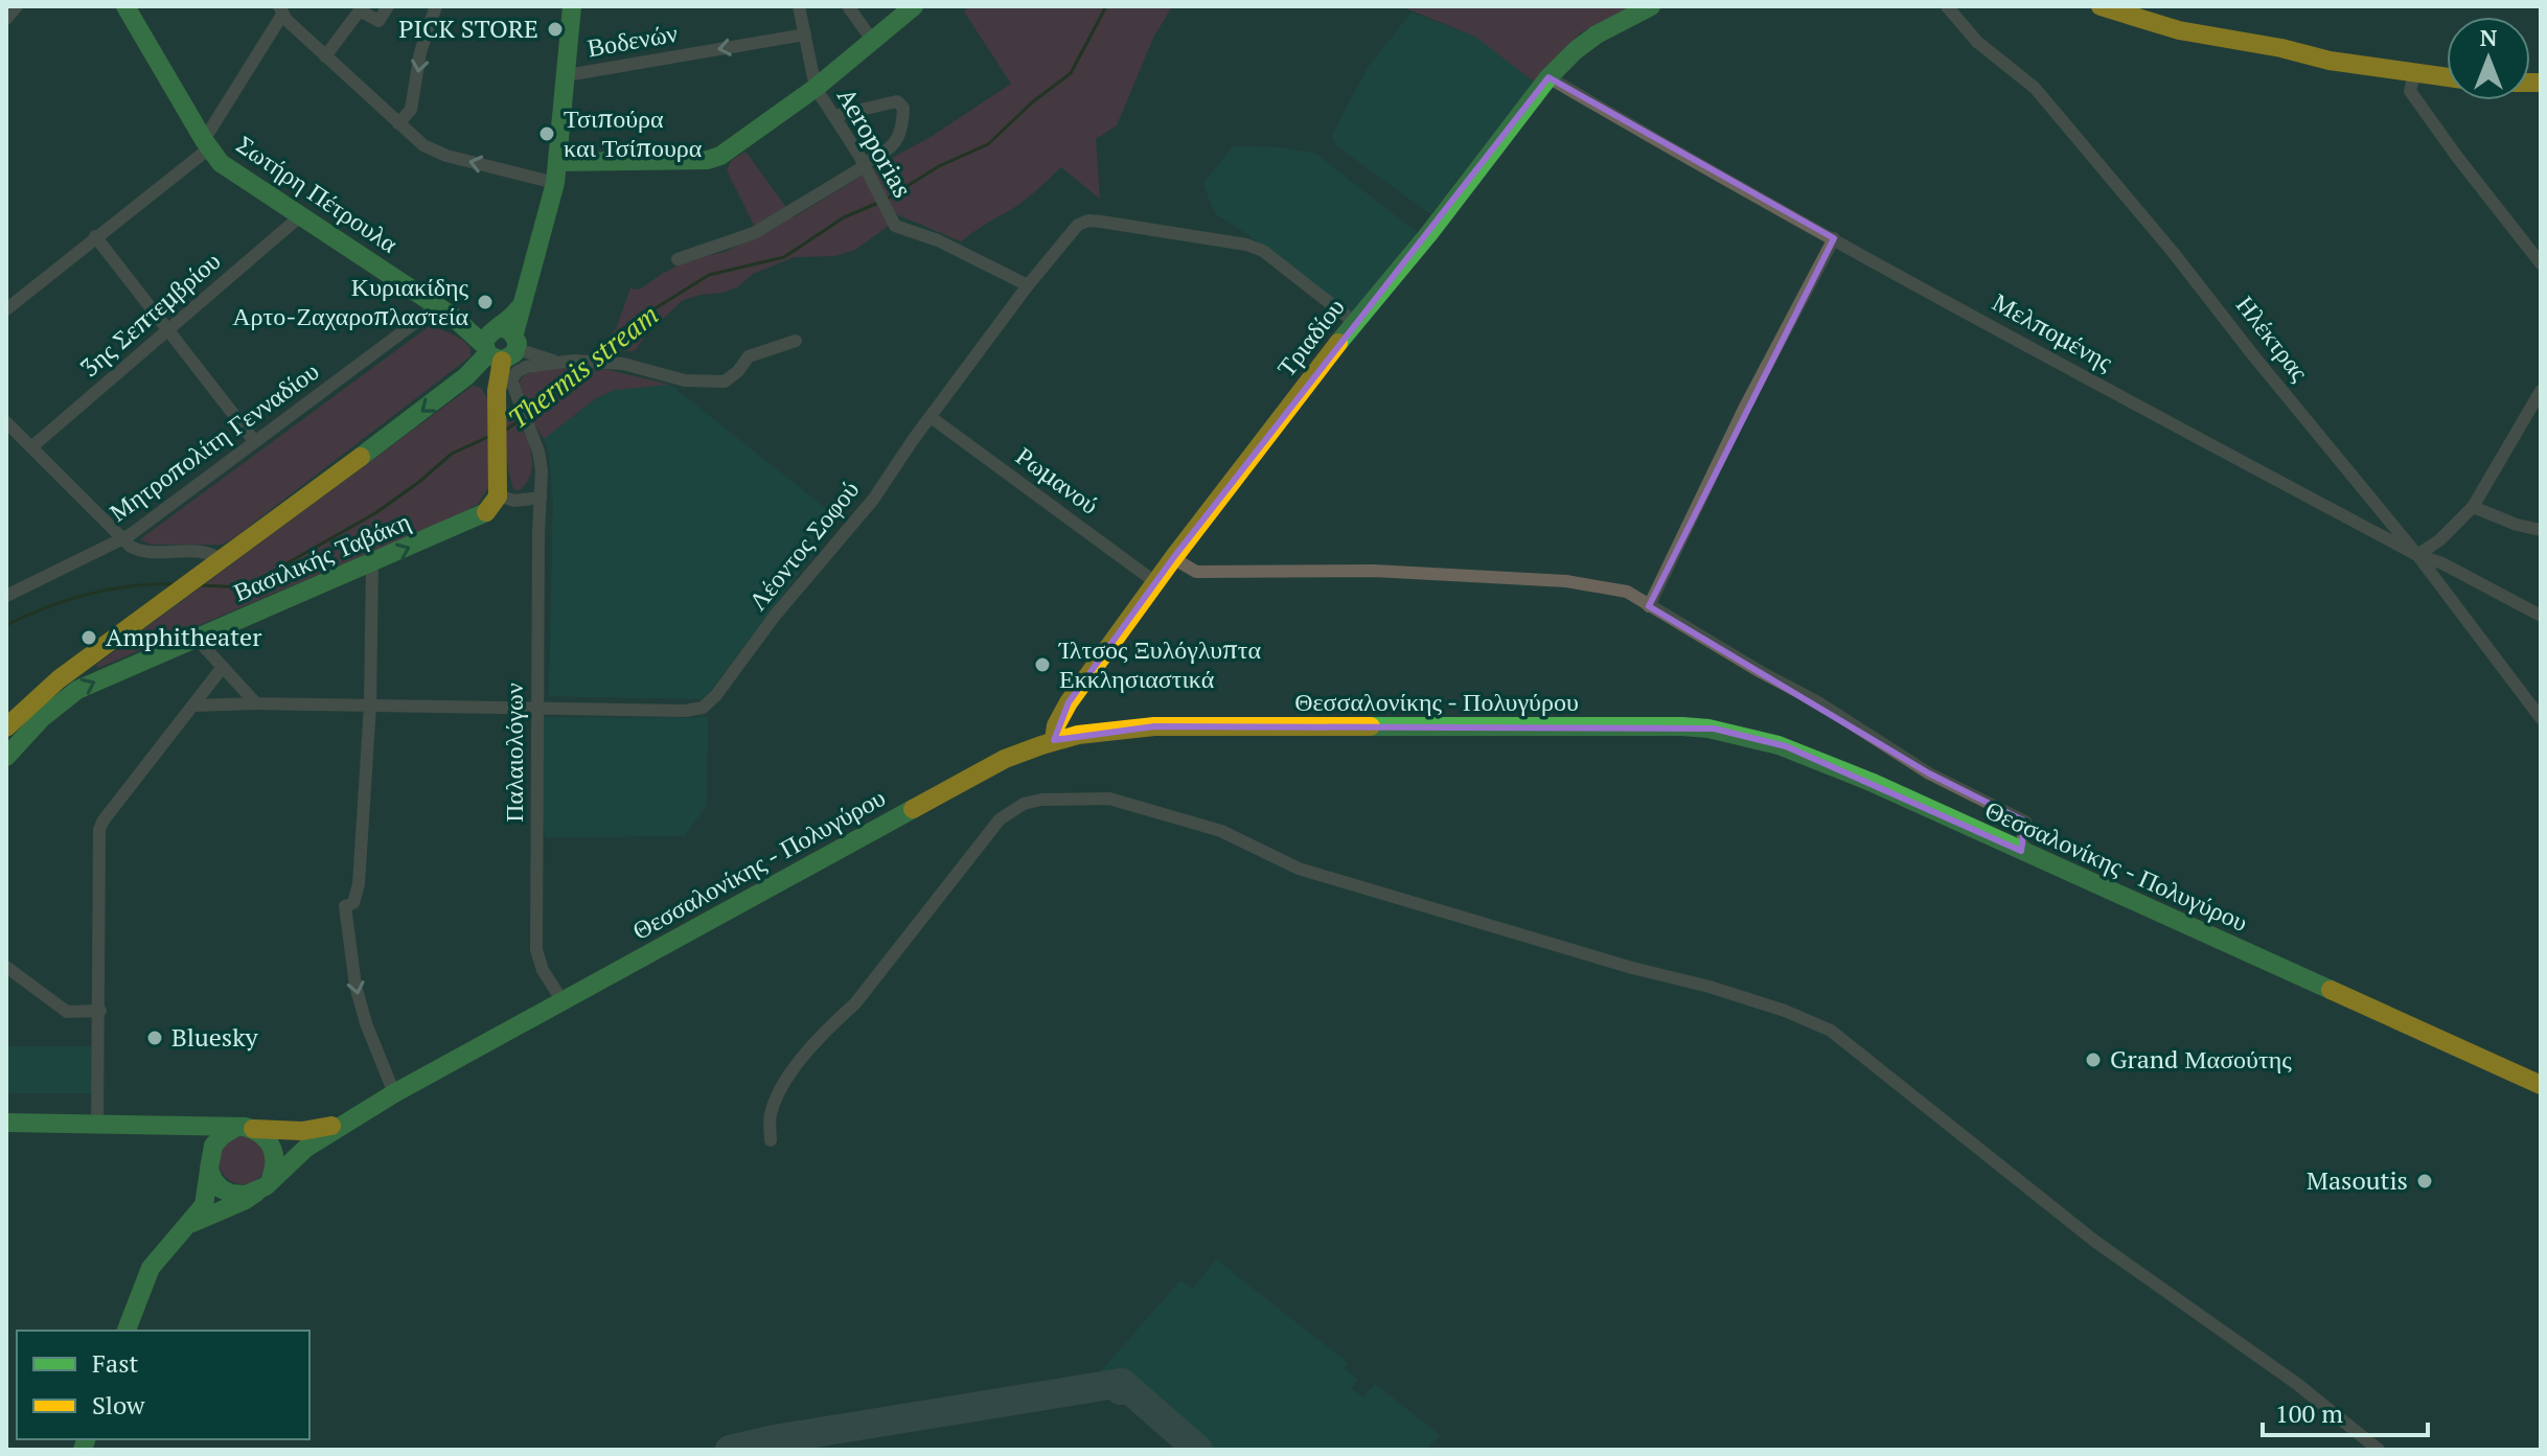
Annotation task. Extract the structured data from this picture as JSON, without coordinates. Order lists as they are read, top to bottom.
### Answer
{
  "streets": {
    "main road": [
      "Σωτήρη Πέτρουλα",
      "Τριαδίου",
      "Βασιλικής Ταβάκη",
      "Θεσσαλονίκης - Πολυγύρου"
    ],
    "street": [
      "Βοδενών",
      "Aeroporias",
      "3ης Σεπτεμβρίου",
      "Μελπομένης",
      "Ηλέκτρας",
      "Μητροπολίτη Γενναδίου",
      "Ρωμανού",
      "Λέοντος Σοφού",
      "Παλαιολόγων"
    ]
  },
  "crossings": [
    ["Aeroporias", "Λέοντος Σοφού"],
    ["Σωτήρη Πέτρουλα", "3ης Σεπτεμβρίου"],
    ["Σωτήρη Πέτρουλα", "Μητροπολίτη Γενναδίου"],
    ["Σωτήρη Πέτρουλα", "Βασιλικής Ταβάκη"],
    ["Σωτήρη Πέτρουλα", "Παλαιολόγων"],
    ["Μελπομένης", "Τριαδίου"],
    ["Μελπομένης", "Ηλέκτρας"],
    ["Τριαδίου", "Ρωμανού"],
    ["Τριαδίου", "Λέοντος Σοφού"],
    ["Τριαδίου", "Θεσσαλονίκης - Πολυγύρου"],
    ["Ρωμανού", "Λέοντος Σοφού"],
    ["Λέοντος Σοφού", "Παλαιολόγων"],
    ["Βασιλικής Ταβάκη", "Παλαιολόγων"],
    ["Θεσσαλονίκης - Πολυγύρου", "Παλαιολόγων"]
  ],
  "one_way": ["Βοδενών"],
  "water": ["Thermis stream"],
  "places": [
    "PICK STORE",
    "Τσιπούρα και Τσίπουρα",
    "Κυριακίδης Αρτο-Ζαχαροπλαστεία",
    "Amphitheater",
    "Ίλτσος Ξυλόγλυπτα Εκκλησιαστικά",
    "Bluesky",
    "Grand Μασούτης",
    "Masoutis"
  ],
  "legend": ["Fast", "Slow"],
  "scale_bar": "100 m",
  "north": "top"
}
